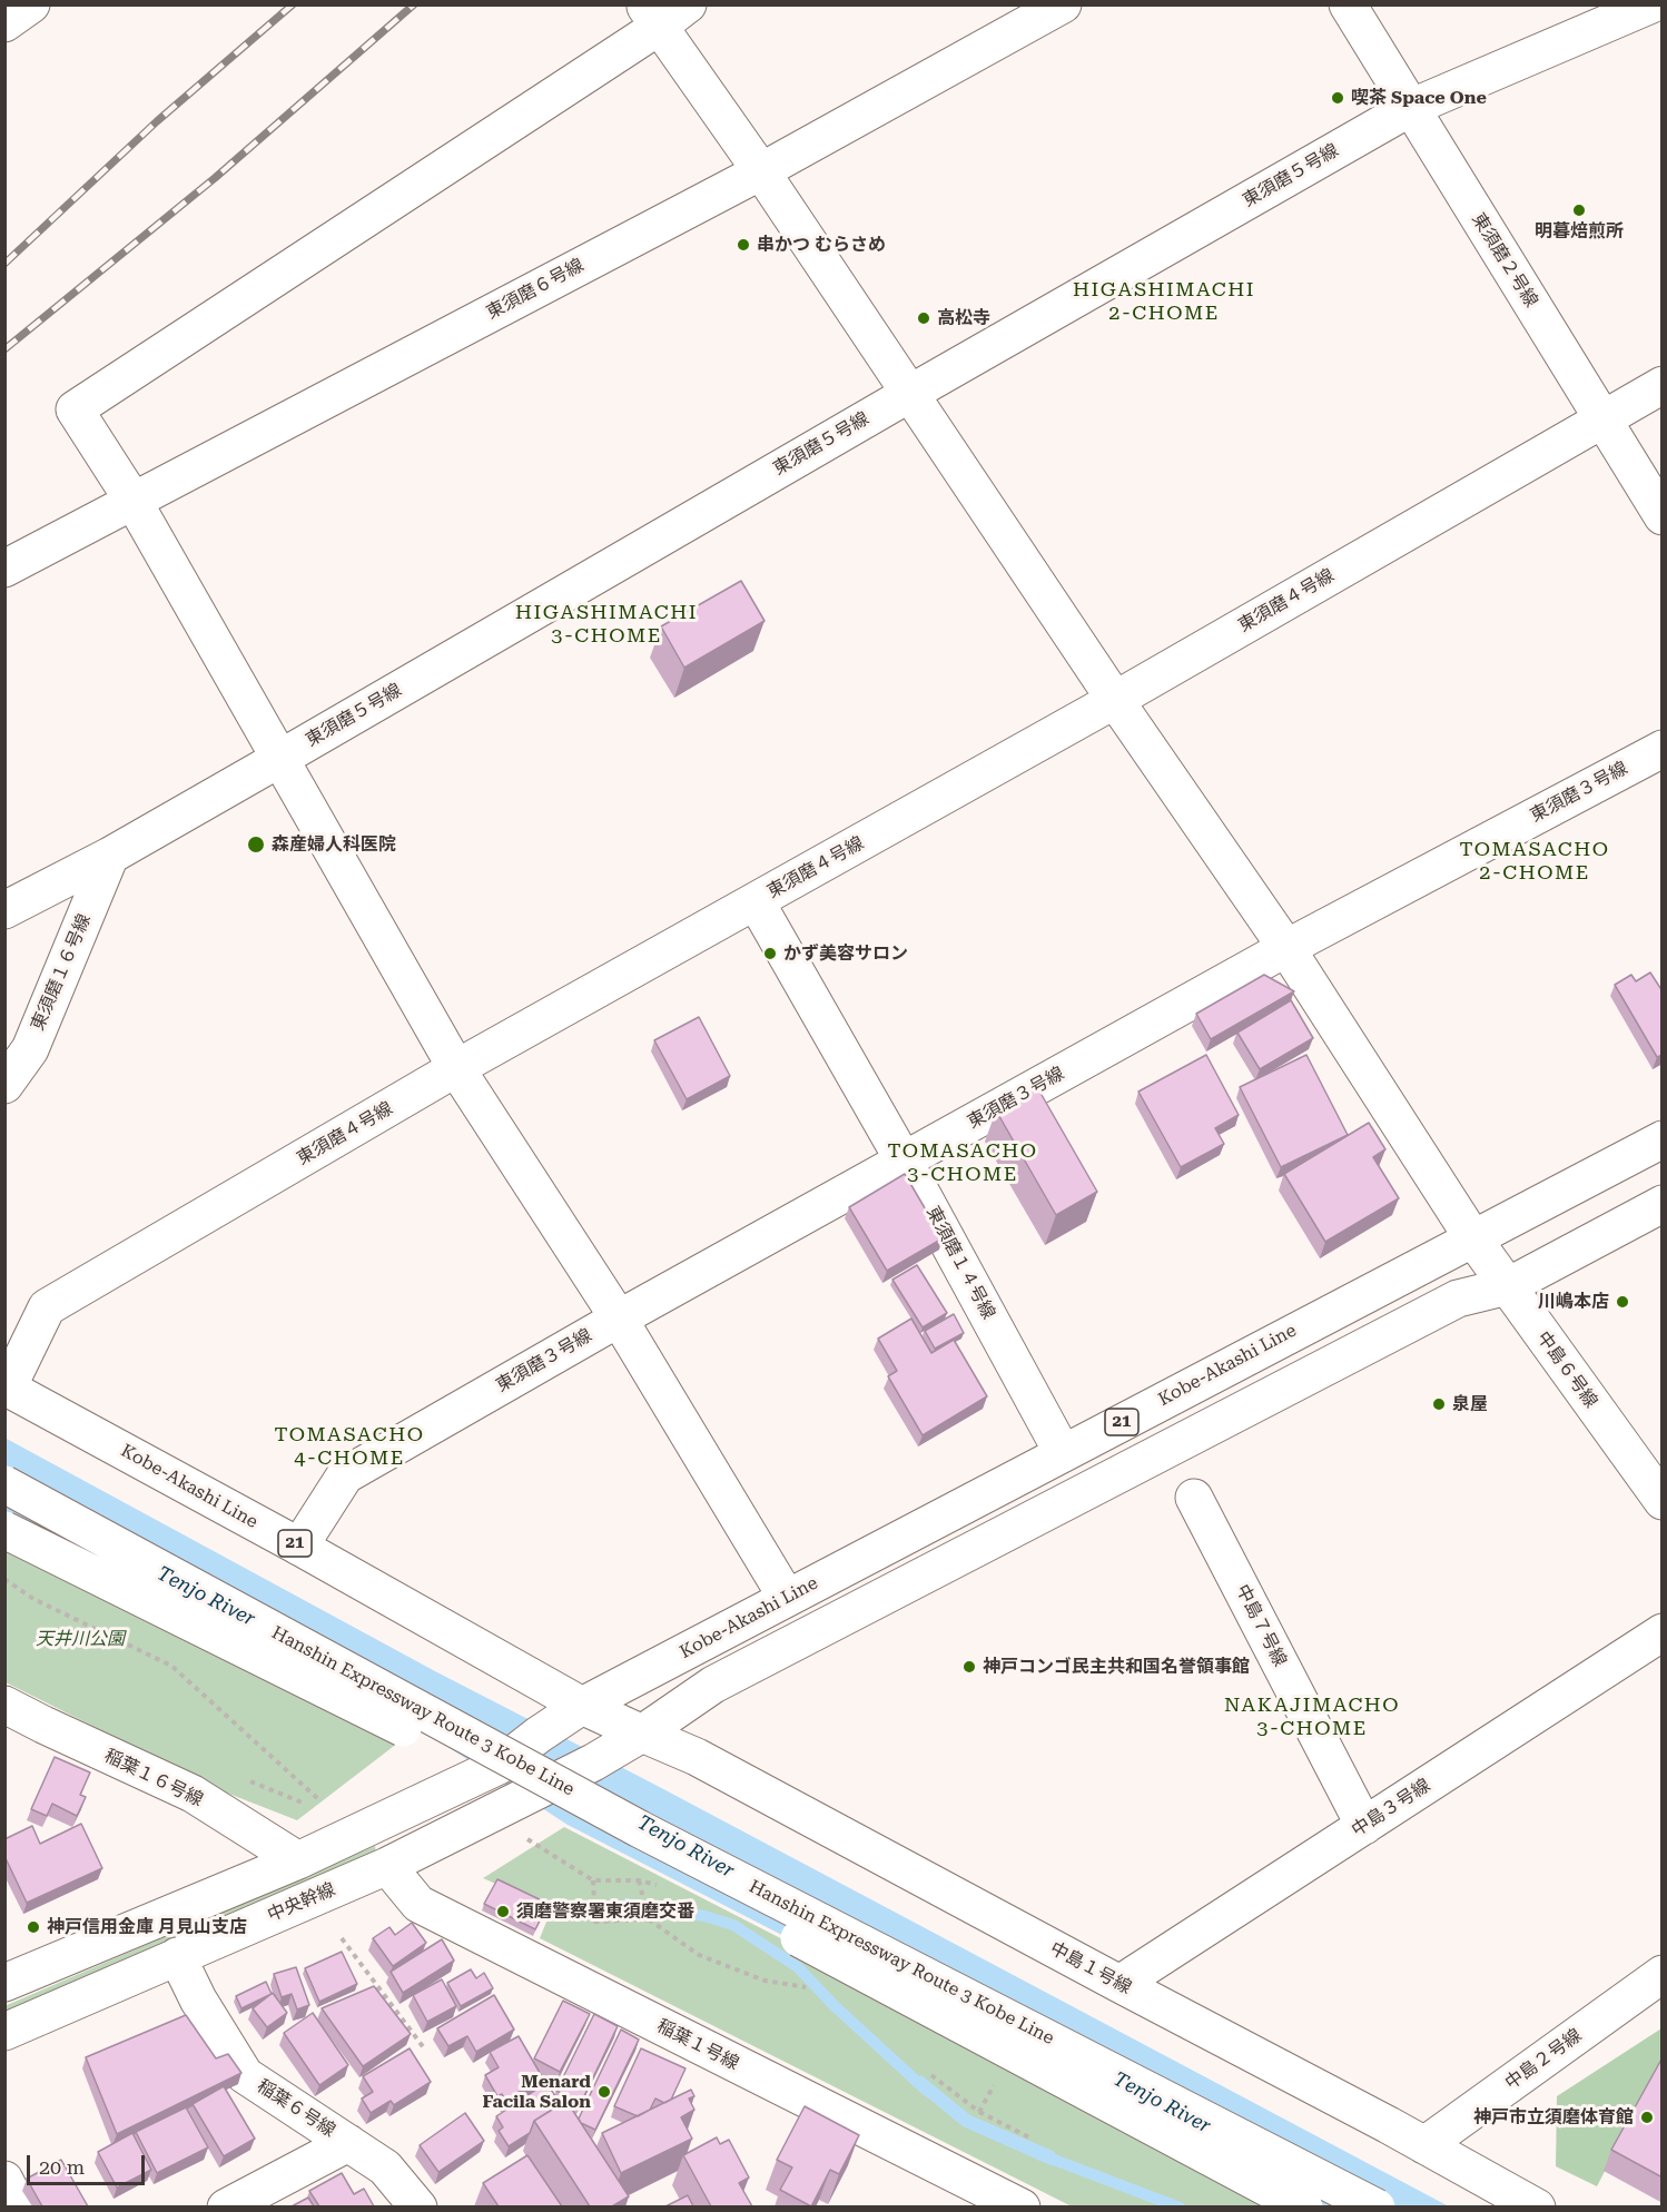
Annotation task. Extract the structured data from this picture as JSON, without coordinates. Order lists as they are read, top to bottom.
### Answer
{
  "streets": {
    "main road": [
      "東須磨５号線",
      "東須磨２号線",
      "東須磨６号線",
      "東須磨４号線",
      "東須磨３号線",
      "東須磨１６号線",
      "東須磨１４号線",
      "Kobe-Akashi Line",
      "中島６号線",
      "21",
      "中島７号線",
      "Hanshin Expressway Route 3 Kobe Line",
      "稲葉１６号線",
      "中島３号線",
      "中央幹線",
      "中島１号線",
      "稲葉１号線",
      "中島２号線",
      "稲葉６号線"
    ]
  },
  "crossings": [
    ["東須磨５号線", "東須磨２号線"],
    ["東須磨５号線", "東須磨１６号線"],
    ["東須磨５号線", "中島６号線"],
    ["東須磨２号線", "東須磨４号線"],
    ["東須磨６号線", "中島６号線"],
    ["東須磨４号線", "東須磨１４号線"],
    ["東須磨４号線", "Kobe-Akashi Line"],
    ["東須磨４号線", "中島６号線"],
    ["東須磨３号線", "東須磨１４号線"],
    ["東須磨３号線", "Kobe-Akashi Line"],
    ["東須磨３号線", "中島６号線"],
    ["東須磨１４号線", "Kobe-Akashi Line"],
    ["Kobe-Akashi Line", "中島６号線"],
    ["Kobe-Akashi Line", "21"],
    ["Kobe-Akashi Line", "中央幹線"],
    ["Kobe-Akashi Line", "中島１号線"],
    ["中島６号線", "21"],
    ["21", "中央幹線"],
    ["21", "中島１号線"],
    ["中島７号線", "中島３号線"],
    ["中島３号線", "中島１号線"],
    ["中央幹線", "中島１号線"],
    ["中央幹線", "稲葉１号線"],
    ["中央幹線", "稲葉６号線"],
    ["中島１号線", "中島２号線"]
  ],
  "districts": [
    "HIGASHIMACHI 2-CHOME",
    "HIGASHIMACHI 3-CHOME",
    "TOMASACHO 2-CHOME",
    "TOMASACHO 3-CHOME",
    "TOMASACHO 4-CHOME",
    "NAKAJIMACHO 3-CHOME"
  ],
  "water": ["Tenjo River"],
  "parks": ["天井川公園"],
  "places": [
    "喫茶 Space One",
    "明暮焙煎所",
    "串かつ むらさめ",
    "高松寺",
    "森産婦人科医院",
    "かず美容サロン",
    "川嶋本店",
    "泉屋",
    "神戸コンゴ民主共和国名誉領事館",
    "須磨警察署東須磨交番",
    "神戸信用金庫 月見山支店",
    "Menard Facila Salon",
    "神戸市立須磨体育館"
  ],
  "scale_bar": "20 m"
}
